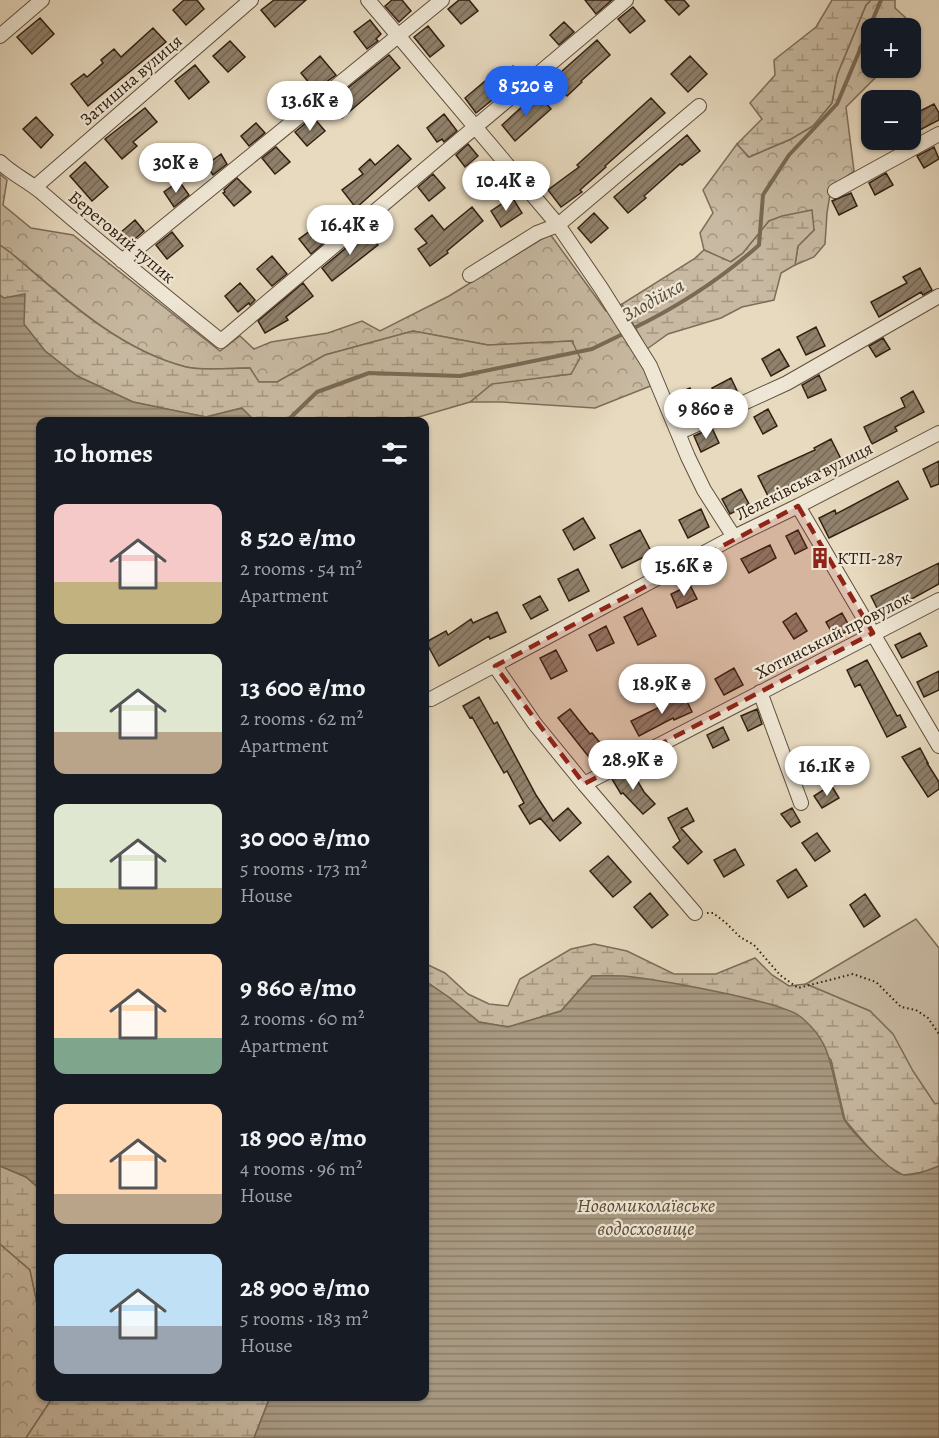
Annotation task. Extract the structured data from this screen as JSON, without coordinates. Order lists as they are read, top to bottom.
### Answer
{
  "streets": {
    "street": [
      "Затишна вулиця",
      "Береговий тупик",
      "Лелеківська вулиця",
      "Хотинський провулок"
    ]
  },
  "crossings": [
    ["Затишна вулиця", "Береговий тупик"]
  ],
  "water": ["Злодійка", "Новомиколаївське водосховище"],
  "places": {
    "building": ["КТП-287"]
  },
  "page": {
    "map_buttons": ["+", "−"],
    "price": [
      "8 520 ₴",
      "13.6K ₴",
      "30K ₴",
      "10.4K ₴",
      "16.4K ₴",
      "9 860 ₴",
      "15.6K ₴",
      "18.9K ₴",
      "28.9K ₴",
      "16.1K ₴"
    ],
    "heading": "10 homes",
    "list": [
      {
        "name": "8 520 ₴/mo",
        "note": "2 rooms · 54 m² · Apartment"
      },
      {
        "name": "13 600 ₴/mo",
        "note": "2 rooms · 62 m² · Apartment"
      },
      {
        "name": "30 000 ₴/mo",
        "note": "5 rooms · 173 m² · House"
      },
      {
        "name": "9 860 ₴/mo",
        "note": "2 rooms · 60 m² · Apartment"
      },
      {
        "name": "18 900 ₴/mo",
        "note": "4 rooms · 96 m² · House"
      },
      {
        "name": "28 900 ₴/mo",
        "note": "5 rooms · 183 m² · House"
      }
    ]
  }
}
